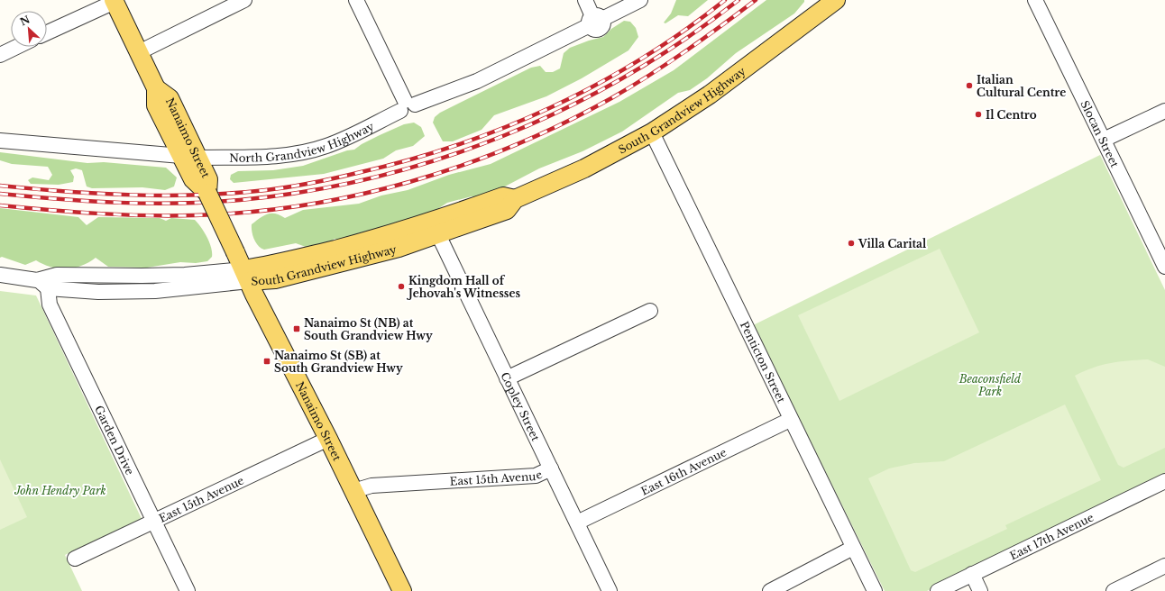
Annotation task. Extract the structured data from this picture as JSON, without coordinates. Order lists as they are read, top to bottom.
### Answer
{
  "streets": {
    "main road": ["South Grandview Highway", "Nanaimo Street"],
    "street": [
      "Slocan Street",
      "North Grandview Highway",
      "Penticton Street",
      "Copley Street",
      "Garden Drive",
      "East 16th Avenue",
      "East 15th Avenue",
      "East 17th Avenue"
    ]
  },
  "crossings": [
    ["South Grandview Highway", "Nanaimo Street"],
    ["South Grandview Highway", "Penticton Street"],
    ["South Grandview Highway", "Copley Street"],
    ["South Grandview Highway", "Garden Drive"],
    ["Nanaimo Street", "North Grandview Highway"],
    ["Nanaimo Street", "East 15th Avenue"],
    ["Penticton Street", "East 16th Avenue"],
    ["Copley Street", "East 16th Avenue"],
    ["Copley Street", "East 15th Avenue"],
    ["Garden Drive", "East 15th Avenue"]
  ],
  "parks": ["Beaconsfield Park", "John Hendry Park"],
  "places": {
    "other": [
      "Italian Cultural Centre",
      "Il Centro",
      "Villa Carital",
      "Kingdom Hall of Jehovah's Witnesses"
    ],
    "transit": ["Nanaimo St (NB) at South Grandview Hwy", "Nanaimo St (SB) at South Grandview Hwy"]
  },
  "north": "top left"
}
